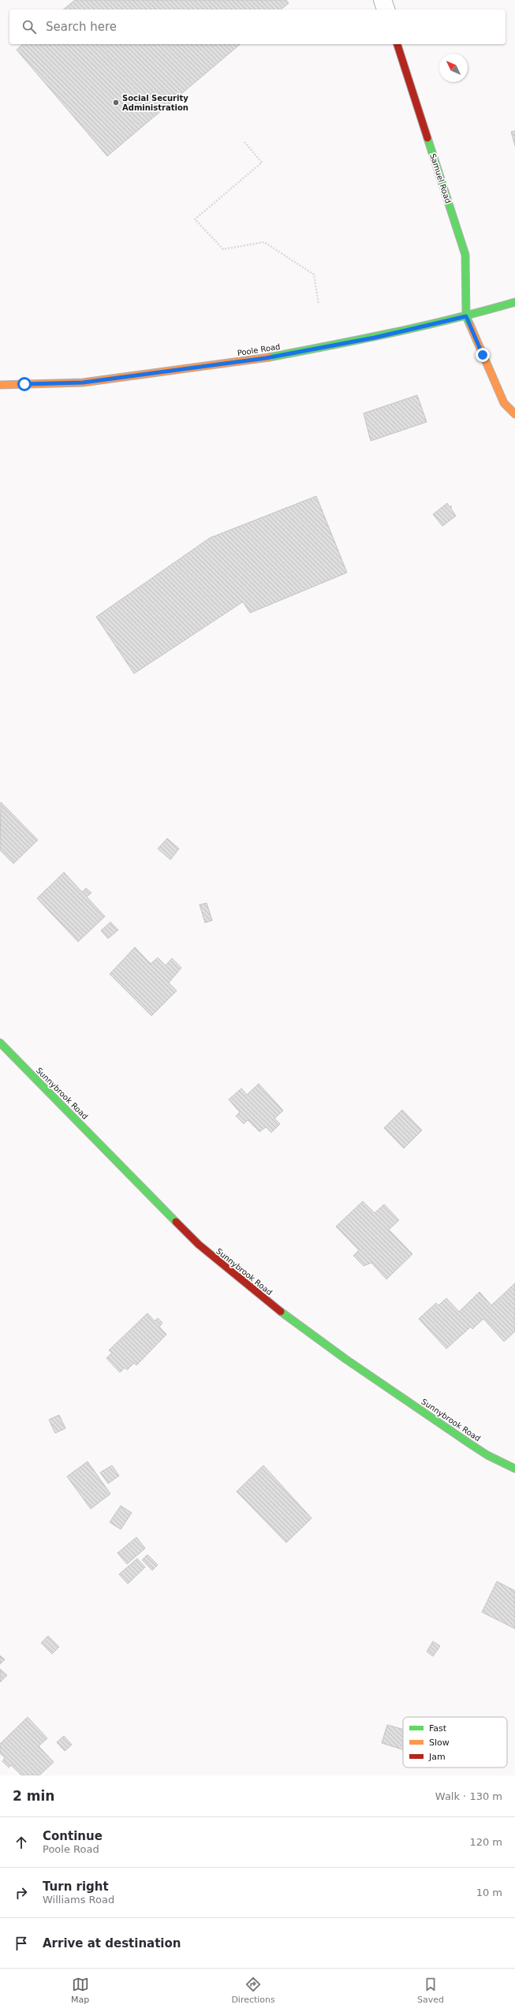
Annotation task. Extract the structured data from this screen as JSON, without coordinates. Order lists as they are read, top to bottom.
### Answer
{
  "streets": {
    "main road": ["Samuel Road", "Poole Road", "Sunnybrook Road"]
  },
  "crossings": [
    ["Samuel Road", "Poole Road"]
  ],
  "places": ["Social Security Administration"],
  "legend": ["Fast", "Slow", "Jam"],
  "north": "top left",
  "page": {
    "search": "Search here",
    "heading": ["2 min", "Walk · 130 m"],
    "list": [
      ["Continue", "Poole Road", "120 m"],
      ["Turn right", "Williams Road", "10 m"],
      "Arrive at destination"
    ],
    "nav": ["Map", "Directions", "Saved"]
  }
}
